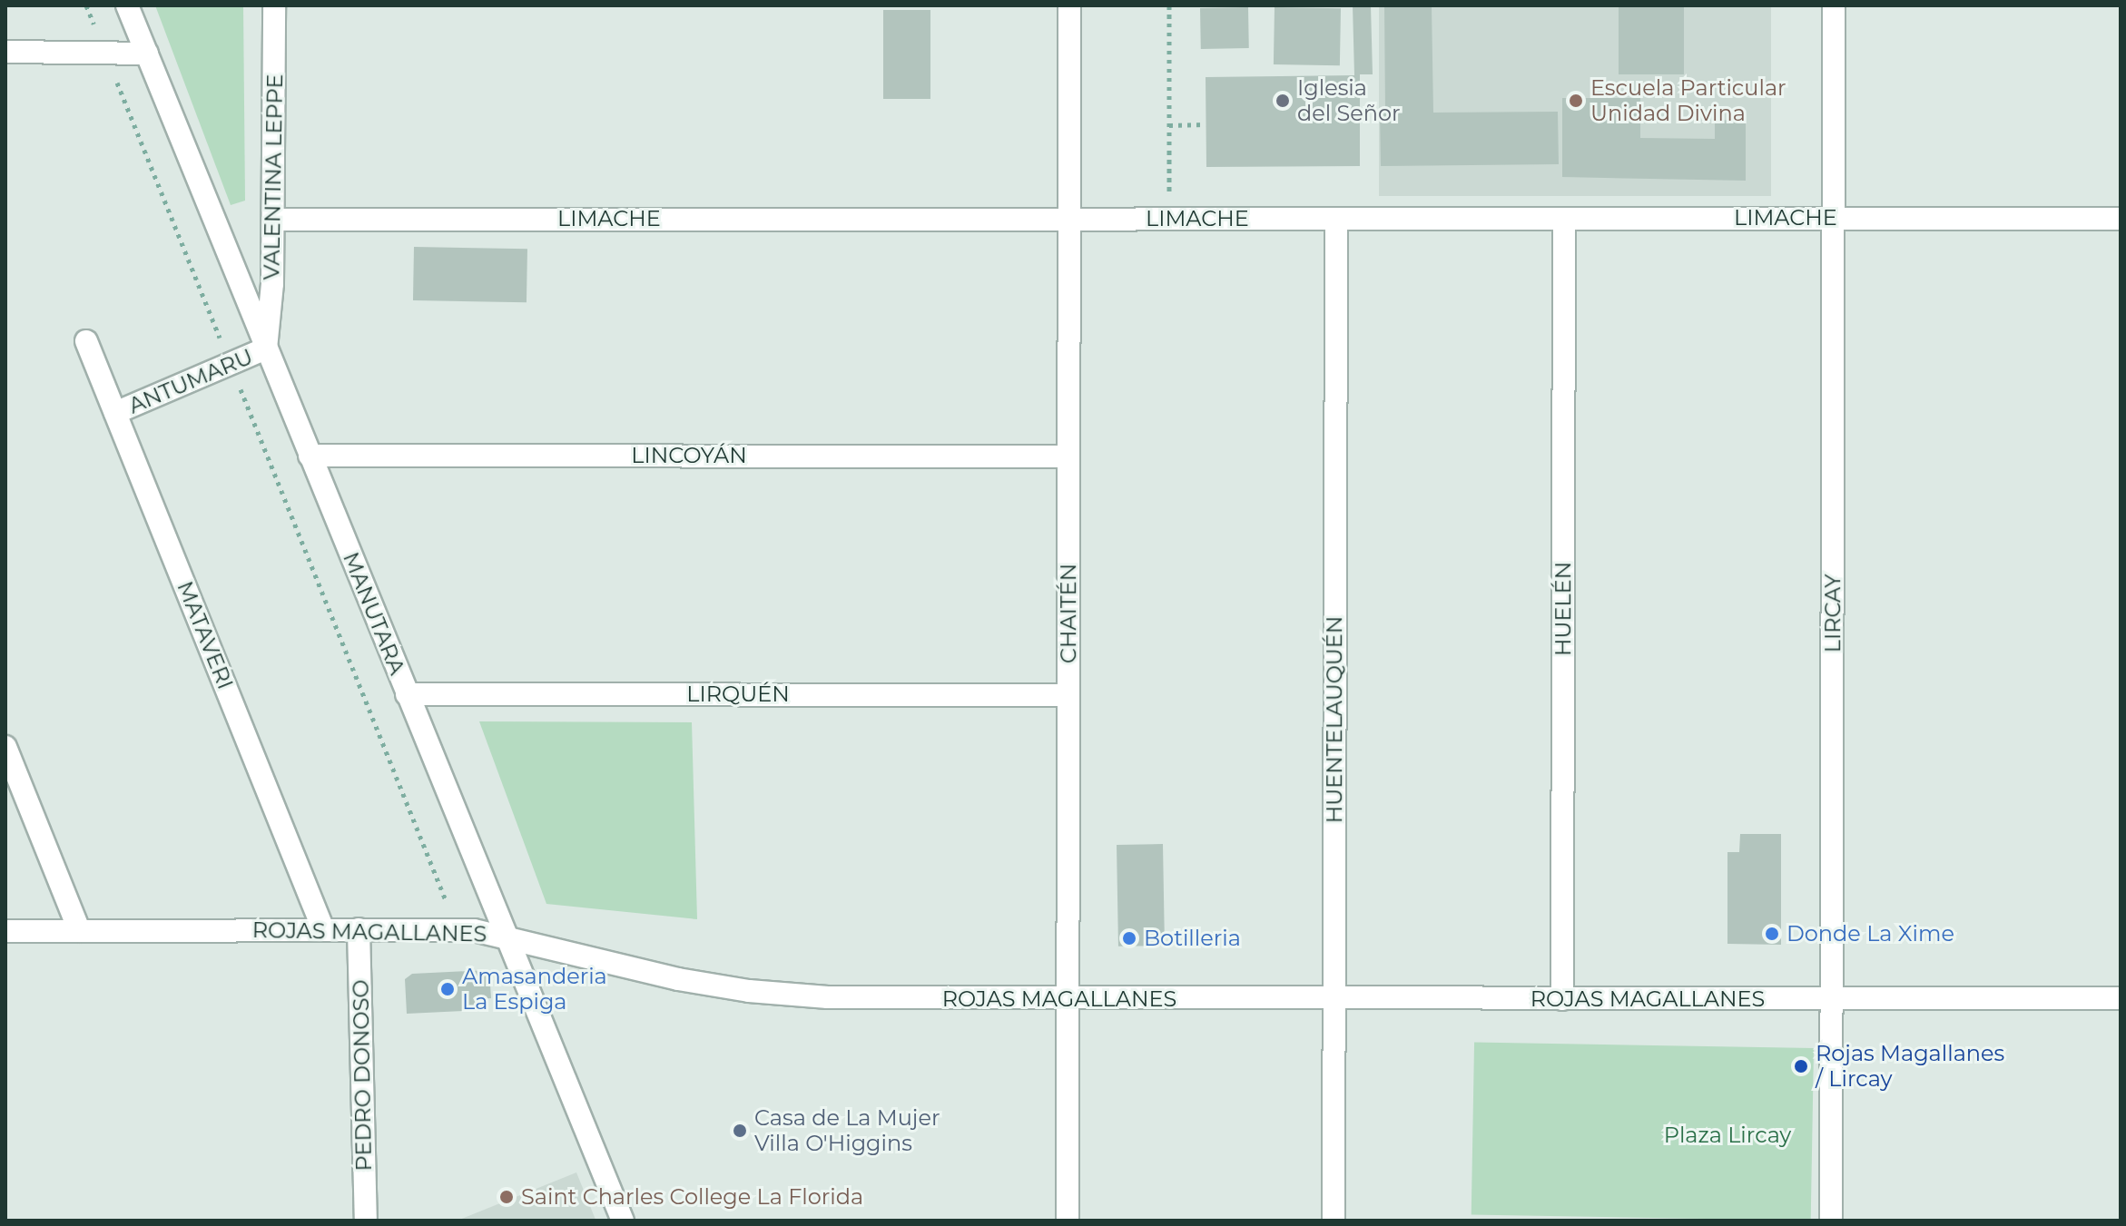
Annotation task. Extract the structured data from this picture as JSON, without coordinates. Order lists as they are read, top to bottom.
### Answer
{
  "streets": {
    "street": [
      "VALENTINA LEPPE",
      "LIMACHE",
      "ANTUMARU",
      "LINCOYÁN",
      "HUELÉN",
      "MANUTARA",
      "CHAITÉN",
      "LIRCAY",
      "MATAVERI",
      "LIRQUÉN",
      "HUENTELAUQUÉN",
      "ROJAS MAGALLANES",
      "PEDRO DONOSO"
    ]
  },
  "crossings": [
    ["VALENTINA LEPPE", "LIMACHE"],
    ["VALENTINA LEPPE", "ANTUMARU"],
    ["VALENTINA LEPPE", "MANUTARA"],
    ["LIMACHE", "HUELÉN"],
    ["LIMACHE", "CHAITÉN"],
    ["LIMACHE", "LIRCAY"],
    ["LIMACHE", "HUENTELAUQUÉN"],
    ["ANTUMARU", "MANUTARA"],
    ["ANTUMARU", "MATAVERI"],
    ["LINCOYÁN", "MANUTARA"],
    ["LINCOYÁN", "CHAITÉN"],
    ["HUELÉN", "ROJAS MAGALLANES"],
    ["MANUTARA", "LIRQUÉN"],
    ["MANUTARA", "ROJAS MAGALLANES"],
    ["CHAITÉN", "LIRQUÉN"],
    ["CHAITÉN", "ROJAS MAGALLANES"],
    ["LIRCAY", "ROJAS MAGALLANES"],
    ["MATAVERI", "ROJAS MAGALLANES"],
    ["HUENTELAUQUÉN", "ROJAS MAGALLANES"],
    ["ROJAS MAGALLANES", "PEDRO DONOSO"]
  ],
  "parks": ["Plaza Lircay"],
  "places": [
    "Iglesia del Señor",
    "Escuela Particular Unidad Divina",
    "Donde La Xime",
    "Botilleria",
    "Amasanderia La Espiga",
    "Rojas Magallanes / Lircay",
    "Casa de La Mujer Villa O'Higgins",
    "Saint Charles College La Florida"
  ]
}
